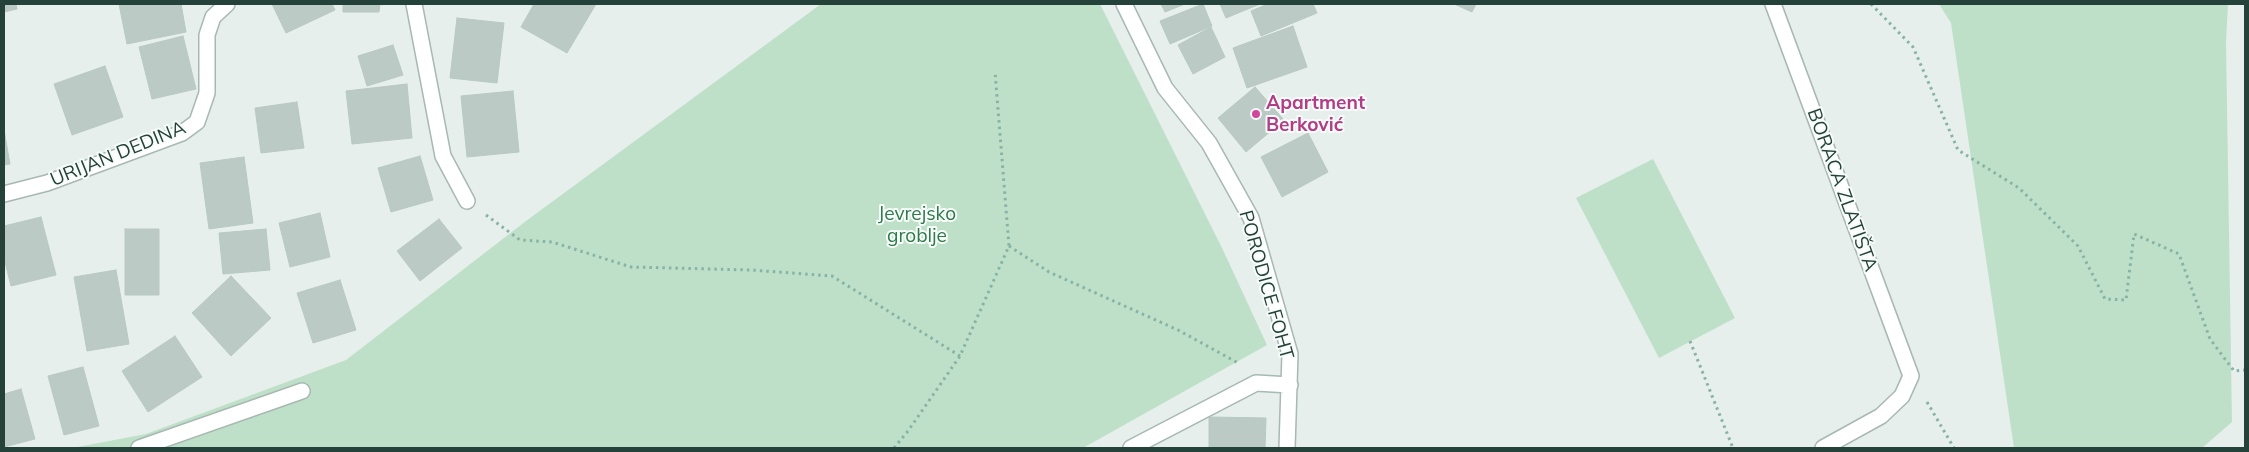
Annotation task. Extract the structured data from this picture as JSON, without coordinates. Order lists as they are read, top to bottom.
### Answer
{
  "streets": {
    "street": ["URIJAN DEDINA", "BORACA ZLATIŠTA", "PORODICE FOHT"]
  },
  "parks": ["Jevrejsko groblje"],
  "places": ["Apartment Berković"]
}
